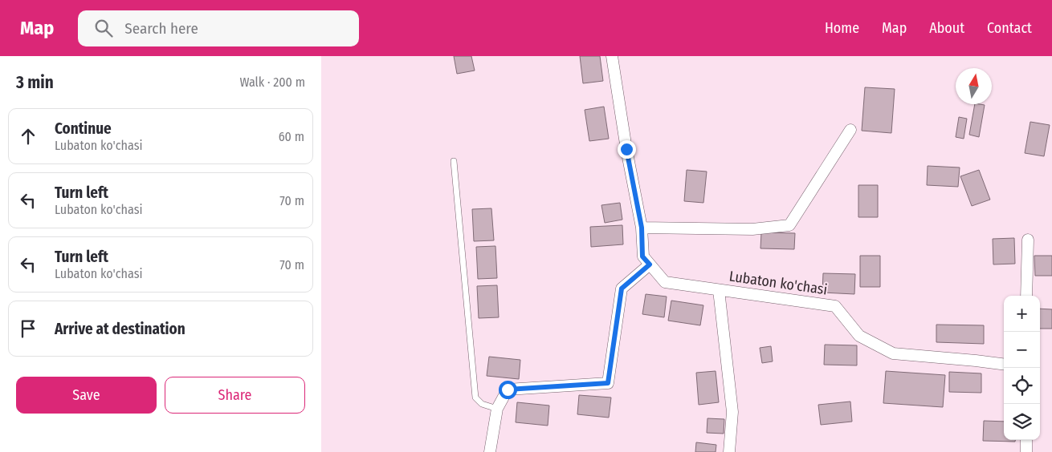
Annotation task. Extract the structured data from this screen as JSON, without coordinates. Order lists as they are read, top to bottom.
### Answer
{
  "streets": {
    "street": ["Lubaton ko'chasi"]
  },
  "north": "top",
  "page": {
    "header": "Map",
    "search": "Search here",
    "nav": [
      "Home",
      "Map",
      "About",
      "Contact"
    ],
    "heading": ["3 min", "Walk · 200 m"],
    "list": [
      ["Continue", "Lubaton ko'chasi", "60 m"],
      ["Turn left", "Lubaton ko'chasi", "70 m"],
      ["Turn left", "Lubaton ko'chasi", "70 m"],
      "Arrive at destination"
    ],
    "map_buttons": ["+", "−"],
    "buttons": ["Save", "Share"]
  }
}
